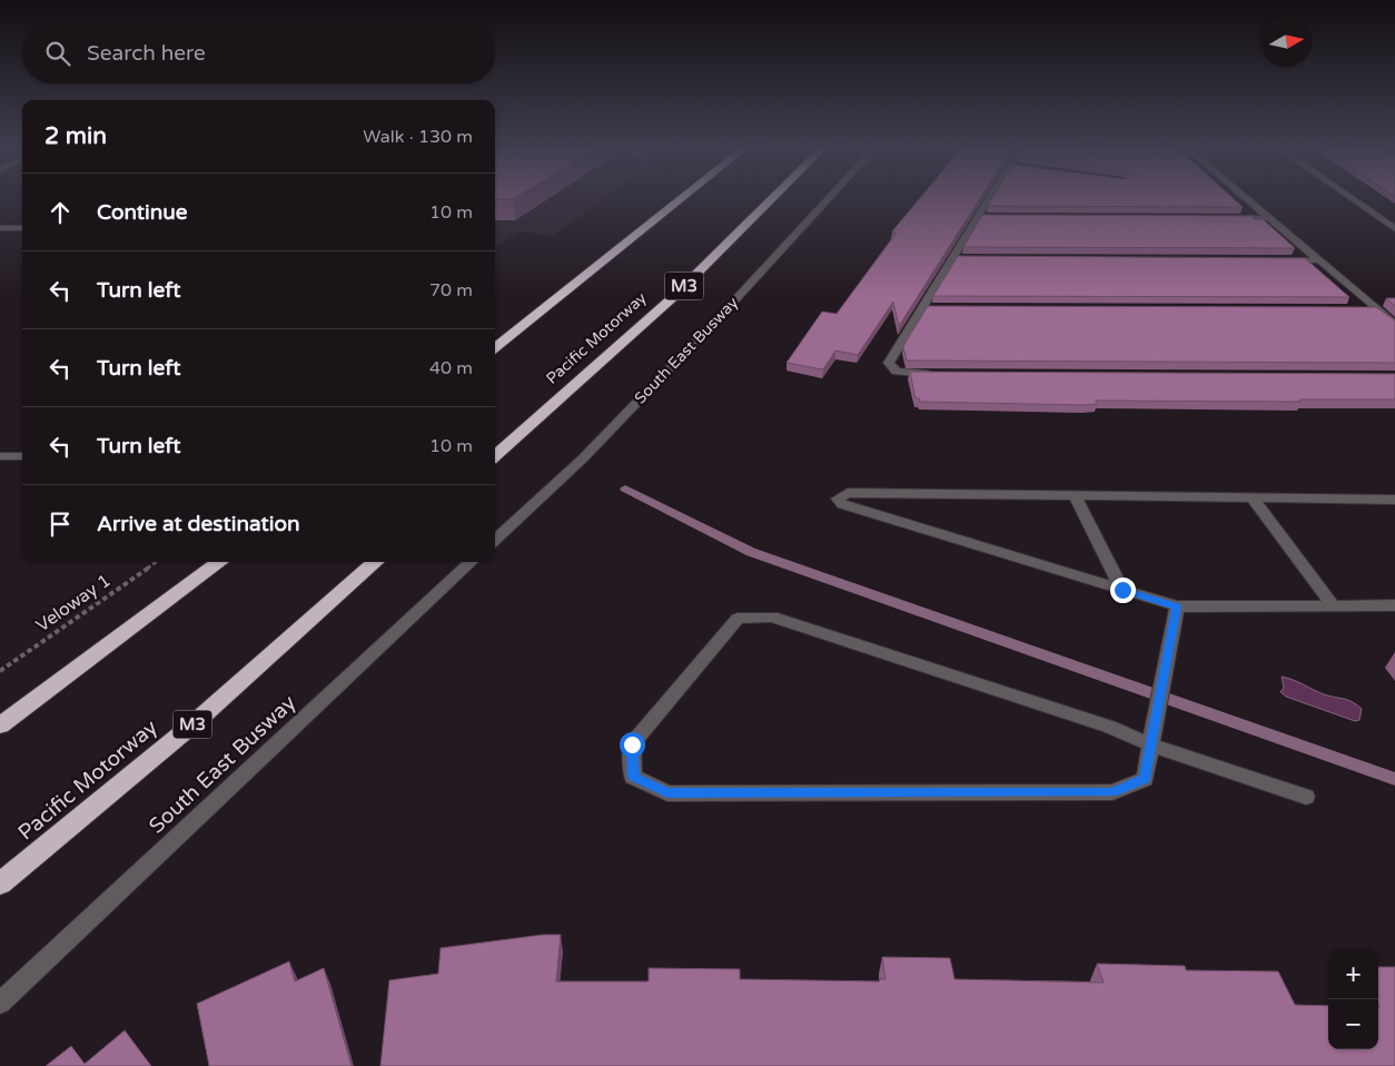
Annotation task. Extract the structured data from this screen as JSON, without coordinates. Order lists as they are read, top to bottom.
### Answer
{
  "streets": {
    "highway": ["M3", "Pacific Motorway"],
    "street": ["South East Busway"],
    "path": ["Veloway 1"]
  },
  "north": "right",
  "page": {
    "search": "Search here",
    "heading": ["2 min", "Walk · 130 m"],
    "list": [
      ["Continue", "10 m"],
      ["Turn left", "70 m"],
      ["Turn left", "40 m"],
      ["Turn left", "10 m"],
      "Arrive at destination"
    ],
    "map_buttons": ["+", "−"]
  }
}
